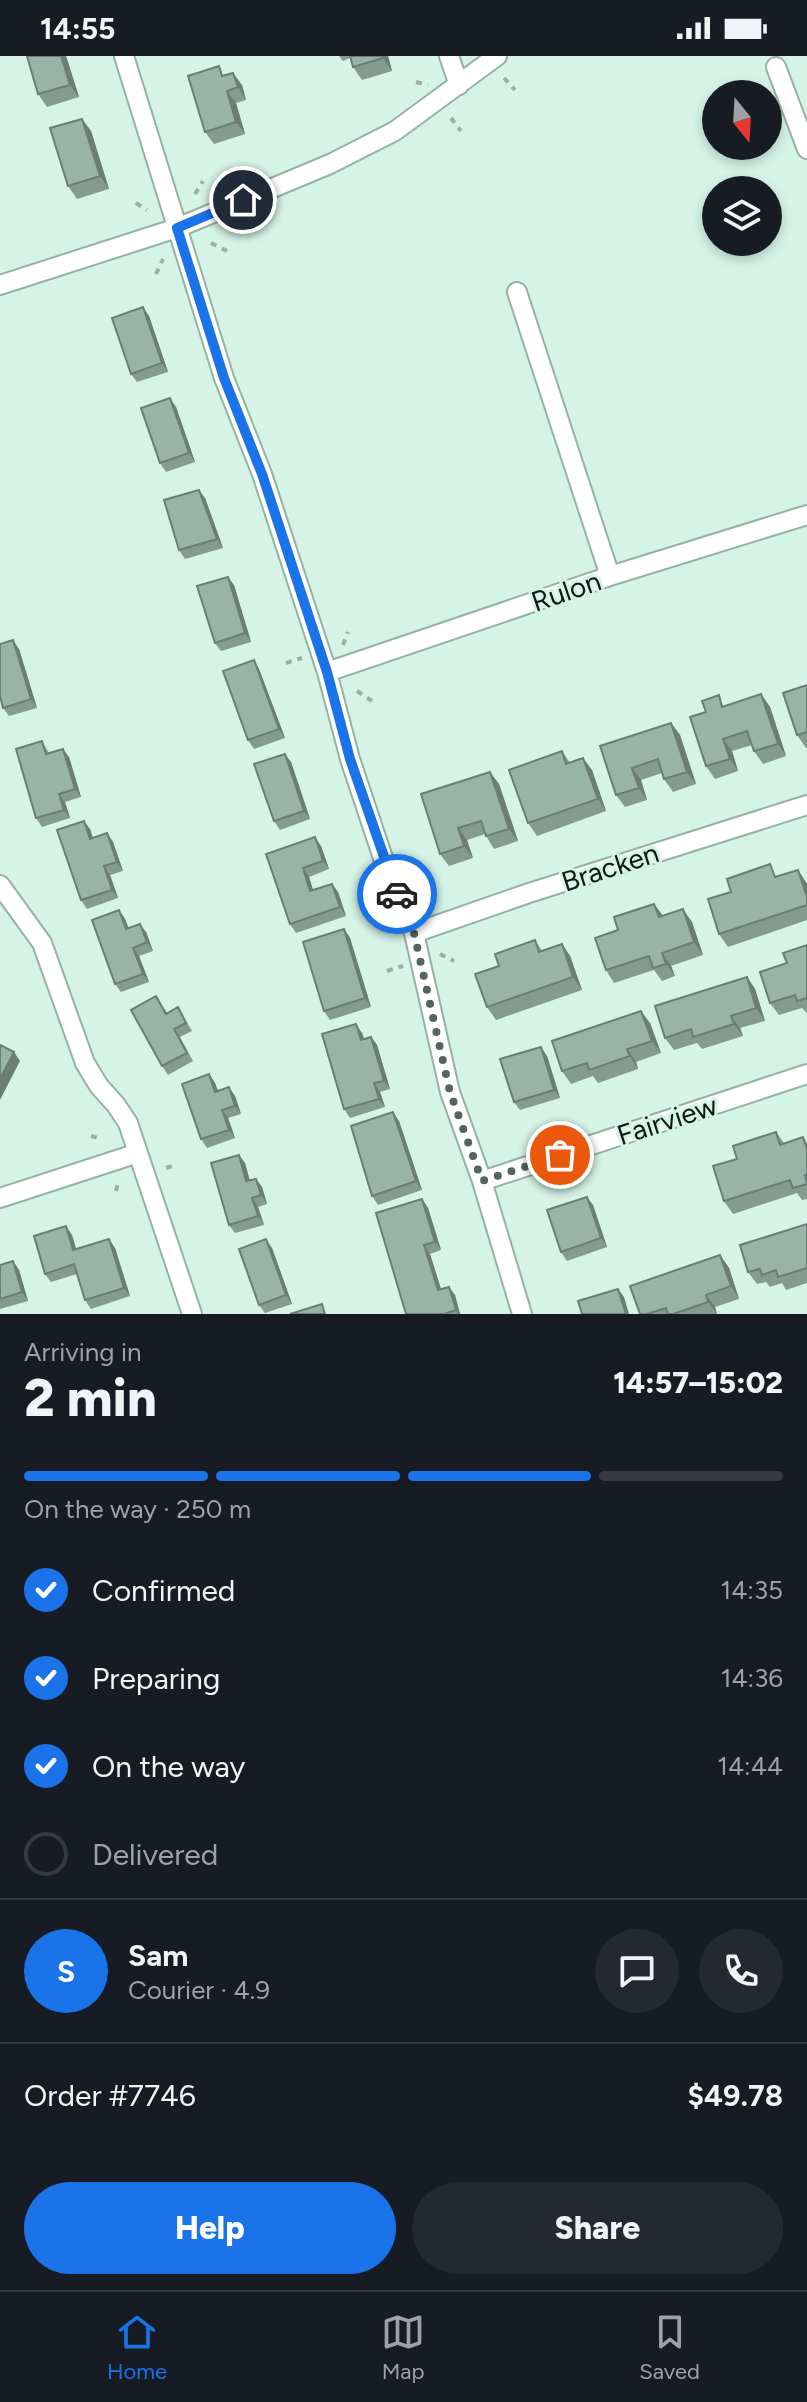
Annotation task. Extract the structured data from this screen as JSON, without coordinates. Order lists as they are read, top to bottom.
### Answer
{
  "streets": {
    "street": ["Rulon", "Bracken", "Fairview"]
  },
  "north": "bottom",
  "page": {
    "status": "14:55",
    "heading": ["2 min", "Arriving in", "14:57–15:02"],
    "panel": [
      "Sam",
      "Courier · 4.9",
      "Order #7746",
      "$49.78"
    ],
    "bar": "On the way · 250 m",
    "list": [
      ["Confirmed", "14:35"],
      ["Preparing", "14:36"],
      ["On the way", "14:44"],
      "Delivered"
    ],
    "round": "S",
    "buttons": ["Help", "Share"],
    "tabs": ["Home", "Map", "Saved"]
  }
}
